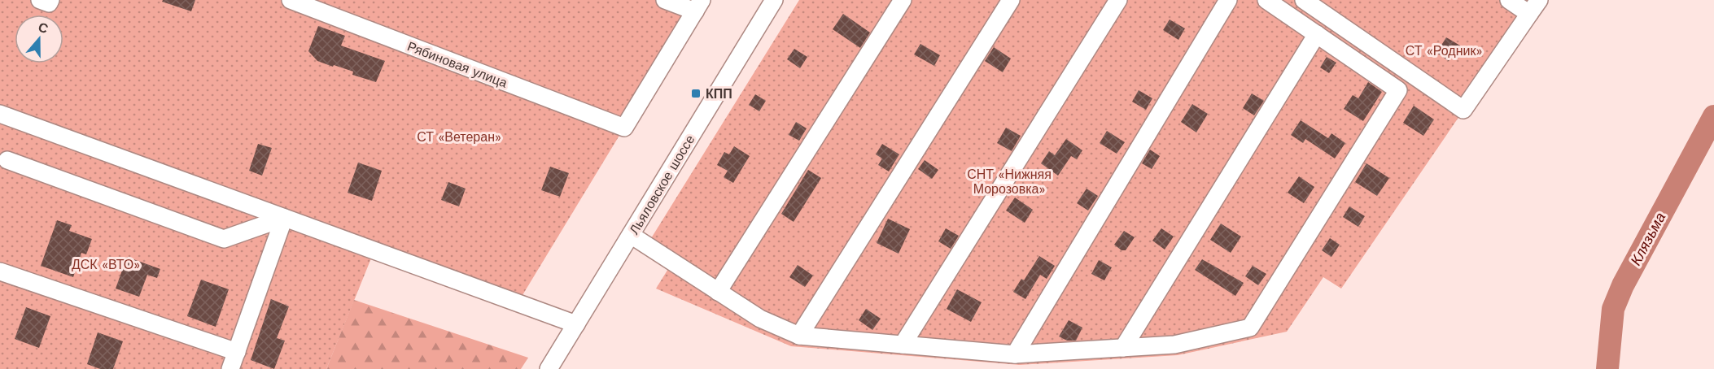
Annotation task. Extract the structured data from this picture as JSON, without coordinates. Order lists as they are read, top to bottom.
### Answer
{
  "streets": {
    "street": ["Рябиновая улица", "Льяловское шоссе"]
  },
  "water": ["Клязьма"],
  "parks": [
    "СТ «Родник»",
    "СТ «Ветеран»",
    "СНТ «Нижняя Морозовка»",
    "ДСК «ВТО»"
  ],
  "places": {
    "transit": ["КПП"]
  },
  "north": "top"
}
